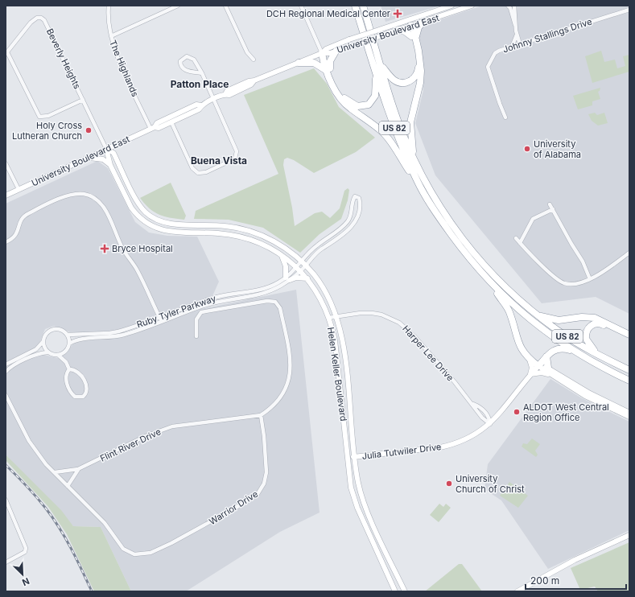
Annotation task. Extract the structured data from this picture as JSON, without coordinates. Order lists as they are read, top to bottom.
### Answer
{
  "streets": {
    "highway": ["US 82"],
    "street": [
      "University Boulevard East",
      "Johnny Stallings Drive",
      "Beverly Heights",
      "The Highlands",
      "Ruby Tyler Parkway",
      "Harper Lee Drive",
      "Helen Keller Boulevard",
      "Flint River Drive",
      "Julia Tutwiler Drive",
      "Warrior Drive"
    ]
  },
  "crossings": [
    ["University Boulevard East", "Beverly Heights"],
    ["University Boulevard East", "The Highlands"],
    ["University Boulevard East", "Helen Keller Boulevard"],
    ["Beverly Heights", "Helen Keller Boulevard"],
    ["Ruby Tyler Parkway", "Helen Keller Boulevard"],
    ["Harper Lee Drive", "Helen Keller Boulevard"],
    ["Harper Lee Drive", "Julia Tutwiler Drive"],
    ["Helen Keller Boulevard", "Julia Tutwiler Drive"],
    ["Flint River Drive", "Warrior Drive"]
  ],
  "districts": ["Patton Place", "Buena Vista"],
  "places": {
    "health": ["DCH Regional Medical Center", "Bryce Hospital"],
    "other": [
      "Holy Cross Lutheran Church",
      "University of Alabama",
      "ALDOT West Central Region Office",
      "University Church of Christ"
    ]
  },
  "scale_bar": "200 m",
  "north": "bottom right"
}
